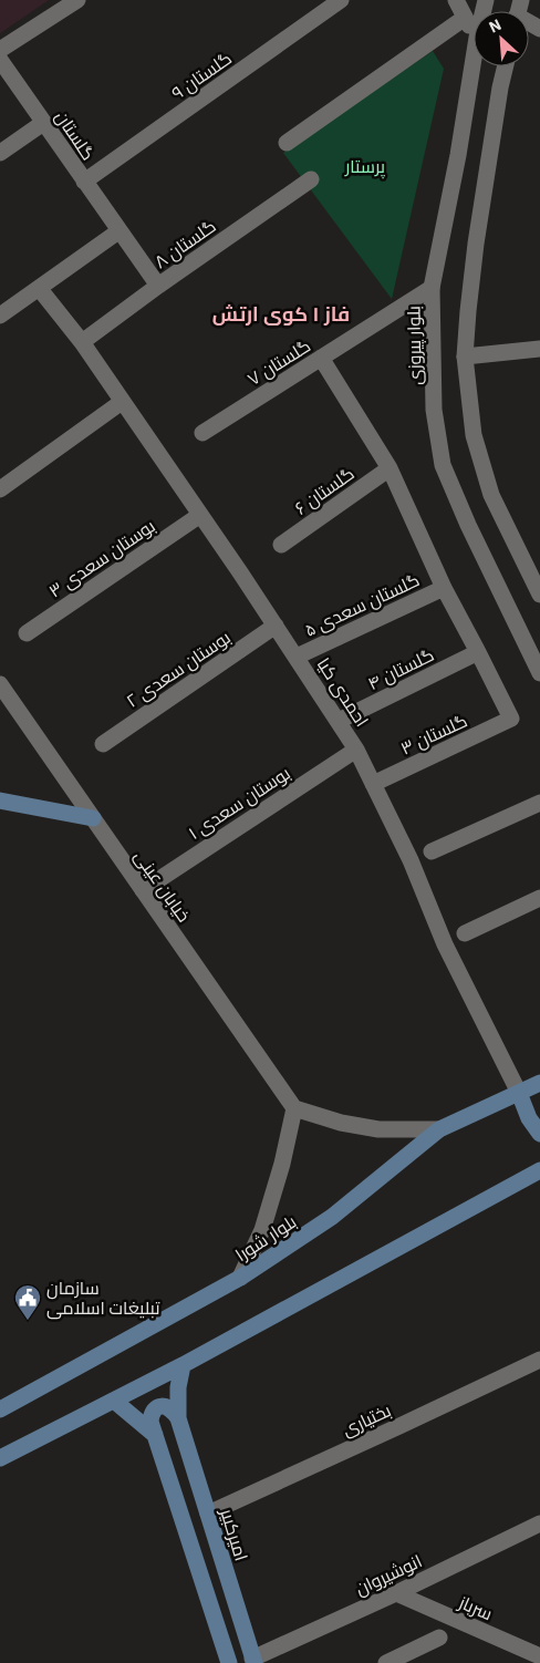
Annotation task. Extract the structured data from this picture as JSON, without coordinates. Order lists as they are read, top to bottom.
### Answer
{
  "streets": {
    "main road": ["بلوار شورا", "امیرکبیر"],
    "street": [
      "گلستان ۹",
      "گلستان",
      "گلستان ۸",
      "بلوار پیروزی",
      "گلستان ۷",
      "گلستان ۶",
      "بوستان سعدی ۳",
      "گلستان سعدی ۵",
      "بوستان سعدی ۲",
      "گلستان ۴",
      "احمدی کیا",
      "گلستان ۳",
      "بوستان سعدی ۱",
      "خیابان عینی",
      "بختیاری",
      "انوشیروان",
      "سرباز"
    ]
  },
  "crossings": [
    ["گلستان ۹", "گلستان"],
    ["گلستان", "گلستان ۸"],
    ["گلستان ۸", "احمدی کیا"],
    ["بلوار پیروزی", "گلستان ۷"],
    ["بوستان سعدی ۳", "احمدی کیا"],
    ["گلستان سعدی ۵", "احمدی کیا"],
    ["بوستان سعدی ۲", "احمدی کیا"],
    ["گلستان ۴", "احمدی کیا"],
    ["گلستان ۴", "گلستان ۳"],
    ["احمدی کیا", "گلستان ۳"],
    ["احمدی کیا", "بوستان سعدی ۱"],
    ["احمدی کیا", "بلوار شورا"],
    ["بوستان سعدی ۱", "خیابان عینی"],
    ["بختیاری", "امیرکبیر"],
    ["امیرکبیر", "انوشیروان"],
    ["انوشیروان", "سرباز"]
  ],
  "districts": ["فاز ۱ کوی ارتش"],
  "parks": ["پرستار"],
  "places": {
    "public building": ["سازمان تبلیغات اسلامی"]
  },
  "north": "top left"
}
